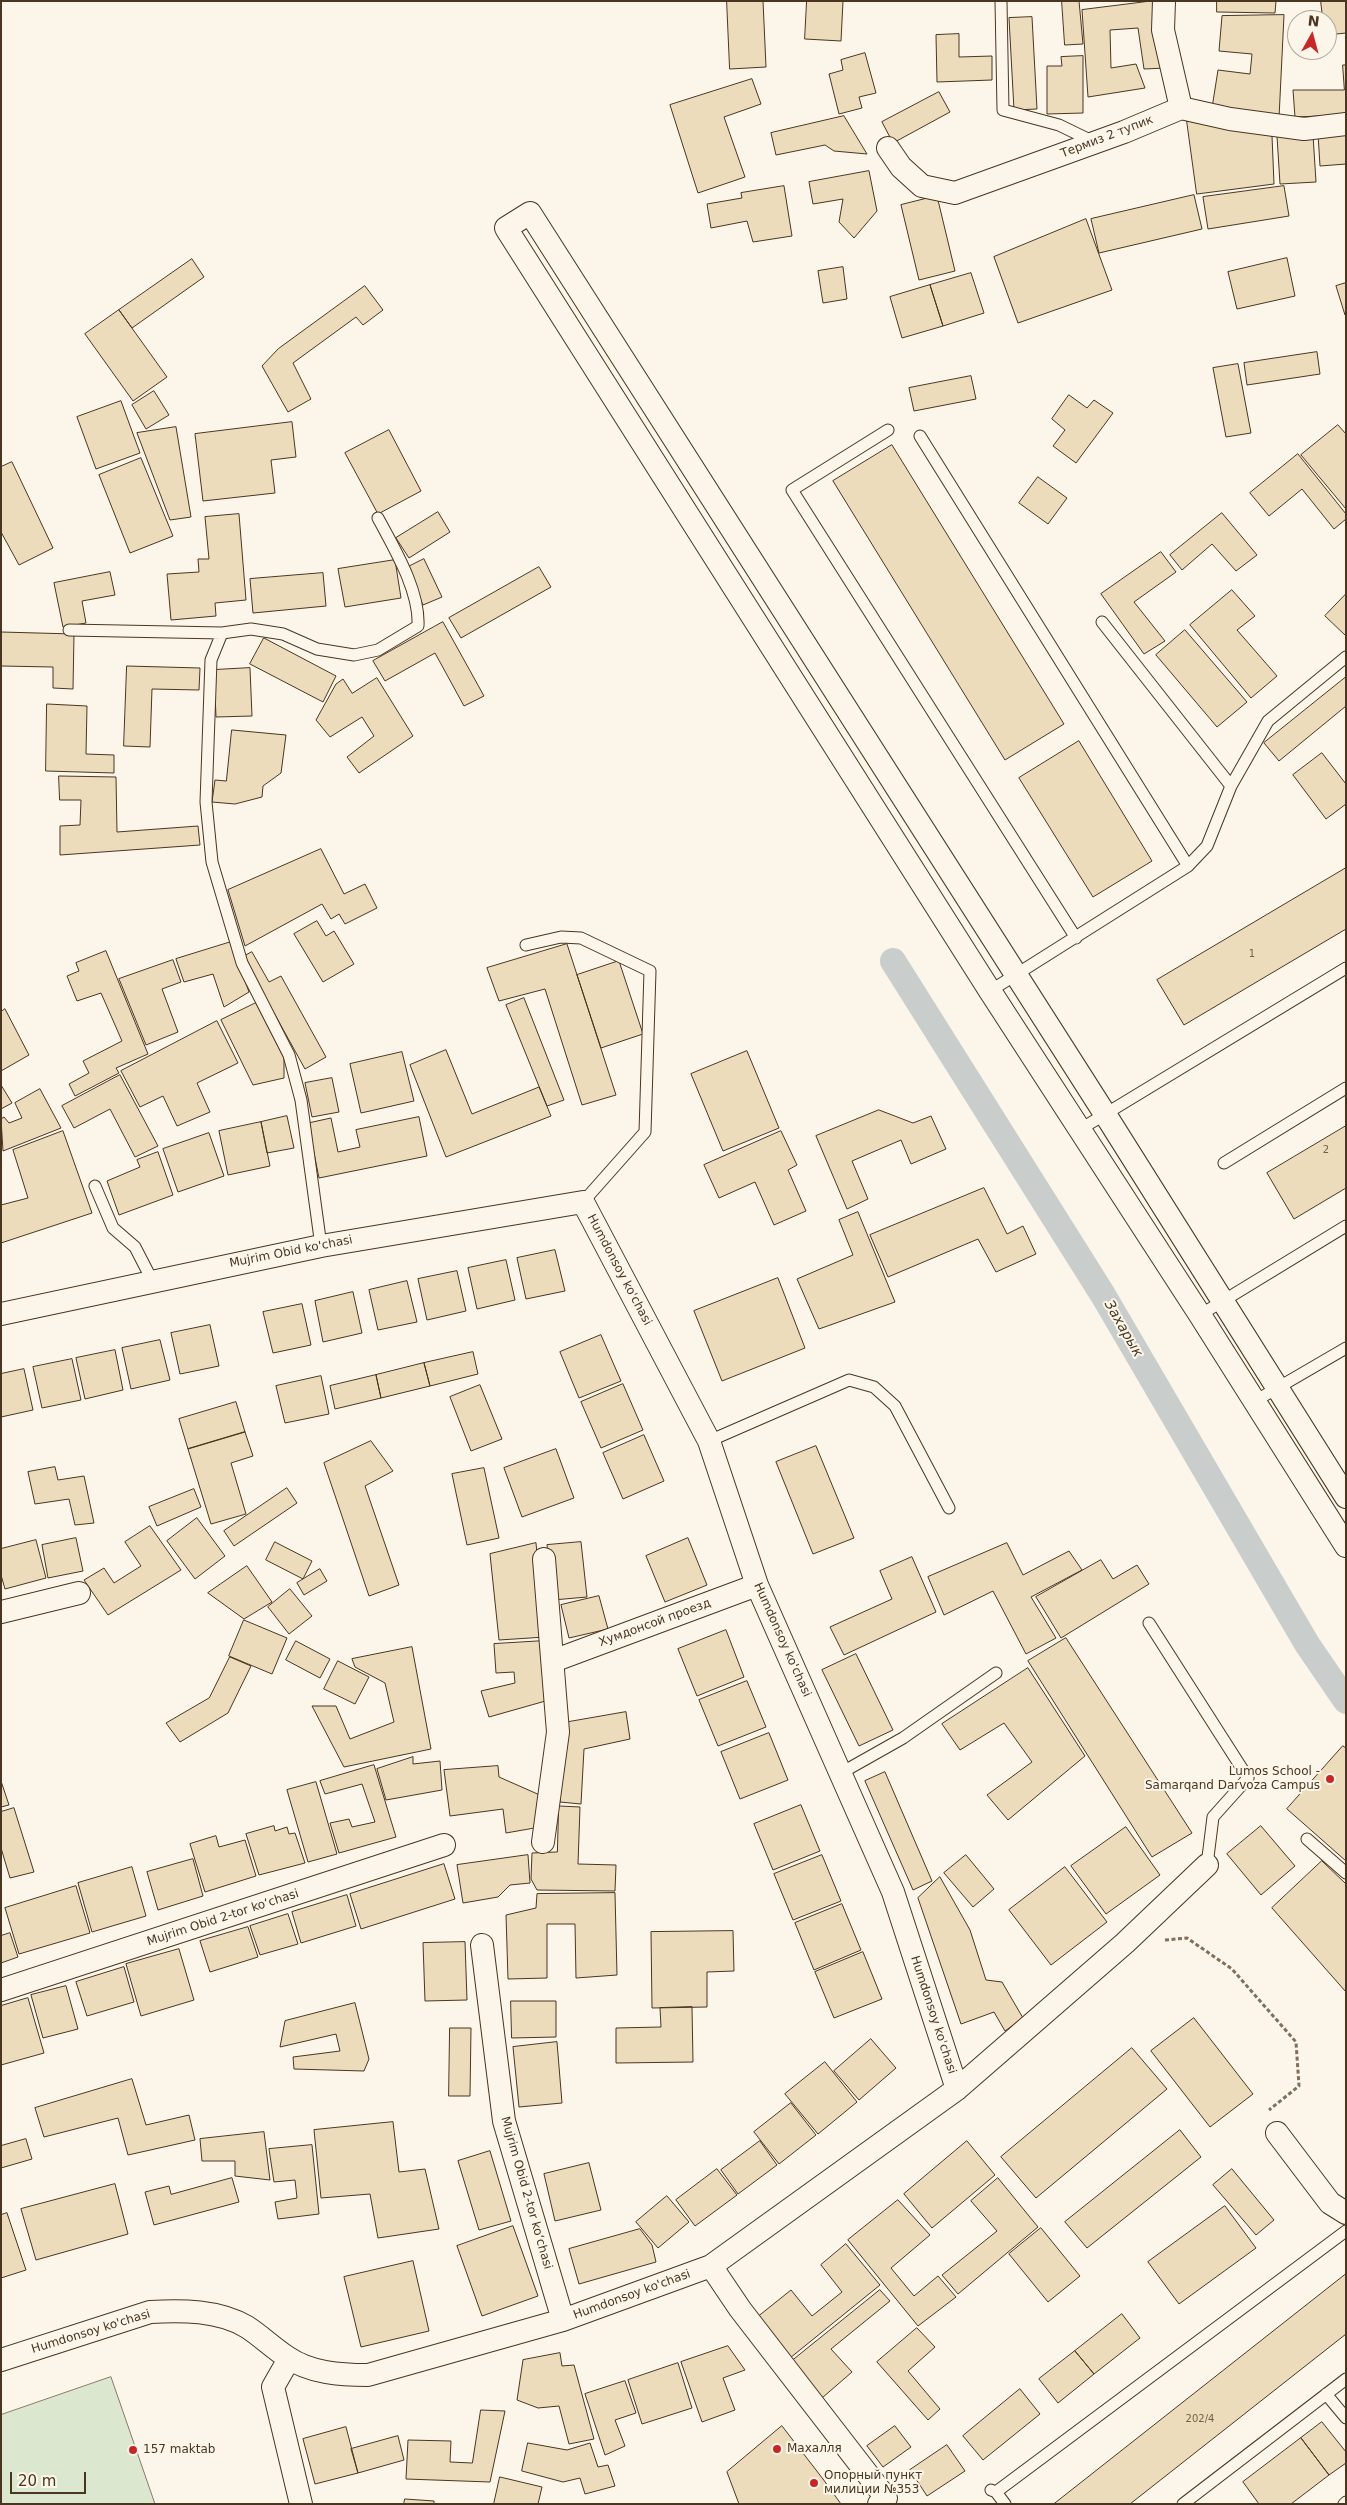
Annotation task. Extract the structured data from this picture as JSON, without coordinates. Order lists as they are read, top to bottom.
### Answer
{
  "streets": {
    "street": [
      "Термиз 2 тупик",
      "Mujrim Obid ko'chasi",
      "Humdonsoy ko'chasi",
      "Хумдонсой проезд",
      "Mujrim Obid 2-tor koʻchasi"
    ]
  },
  "crossings": [
    ["Mujrim Obid ko'chasi", "Humdonsoy ko'chasi"],
    ["Humdonsoy ko'chasi", "Хумдонсой проезд"],
    ["Humdonsoy ko'chasi", "Mujrim Obid 2-tor koʻchasi"]
  ],
  "water": ["Захарык"],
  "places": [
    "Lumos School - Samarqand Darvoza Campus",
    "Махалля",
    "157 maktab",
    "Опорный пункт милиции №353"
  ],
  "house_numbers": ["1", "2", "202/4"],
  "scale_bar": "20 m",
  "north": "top"
}
